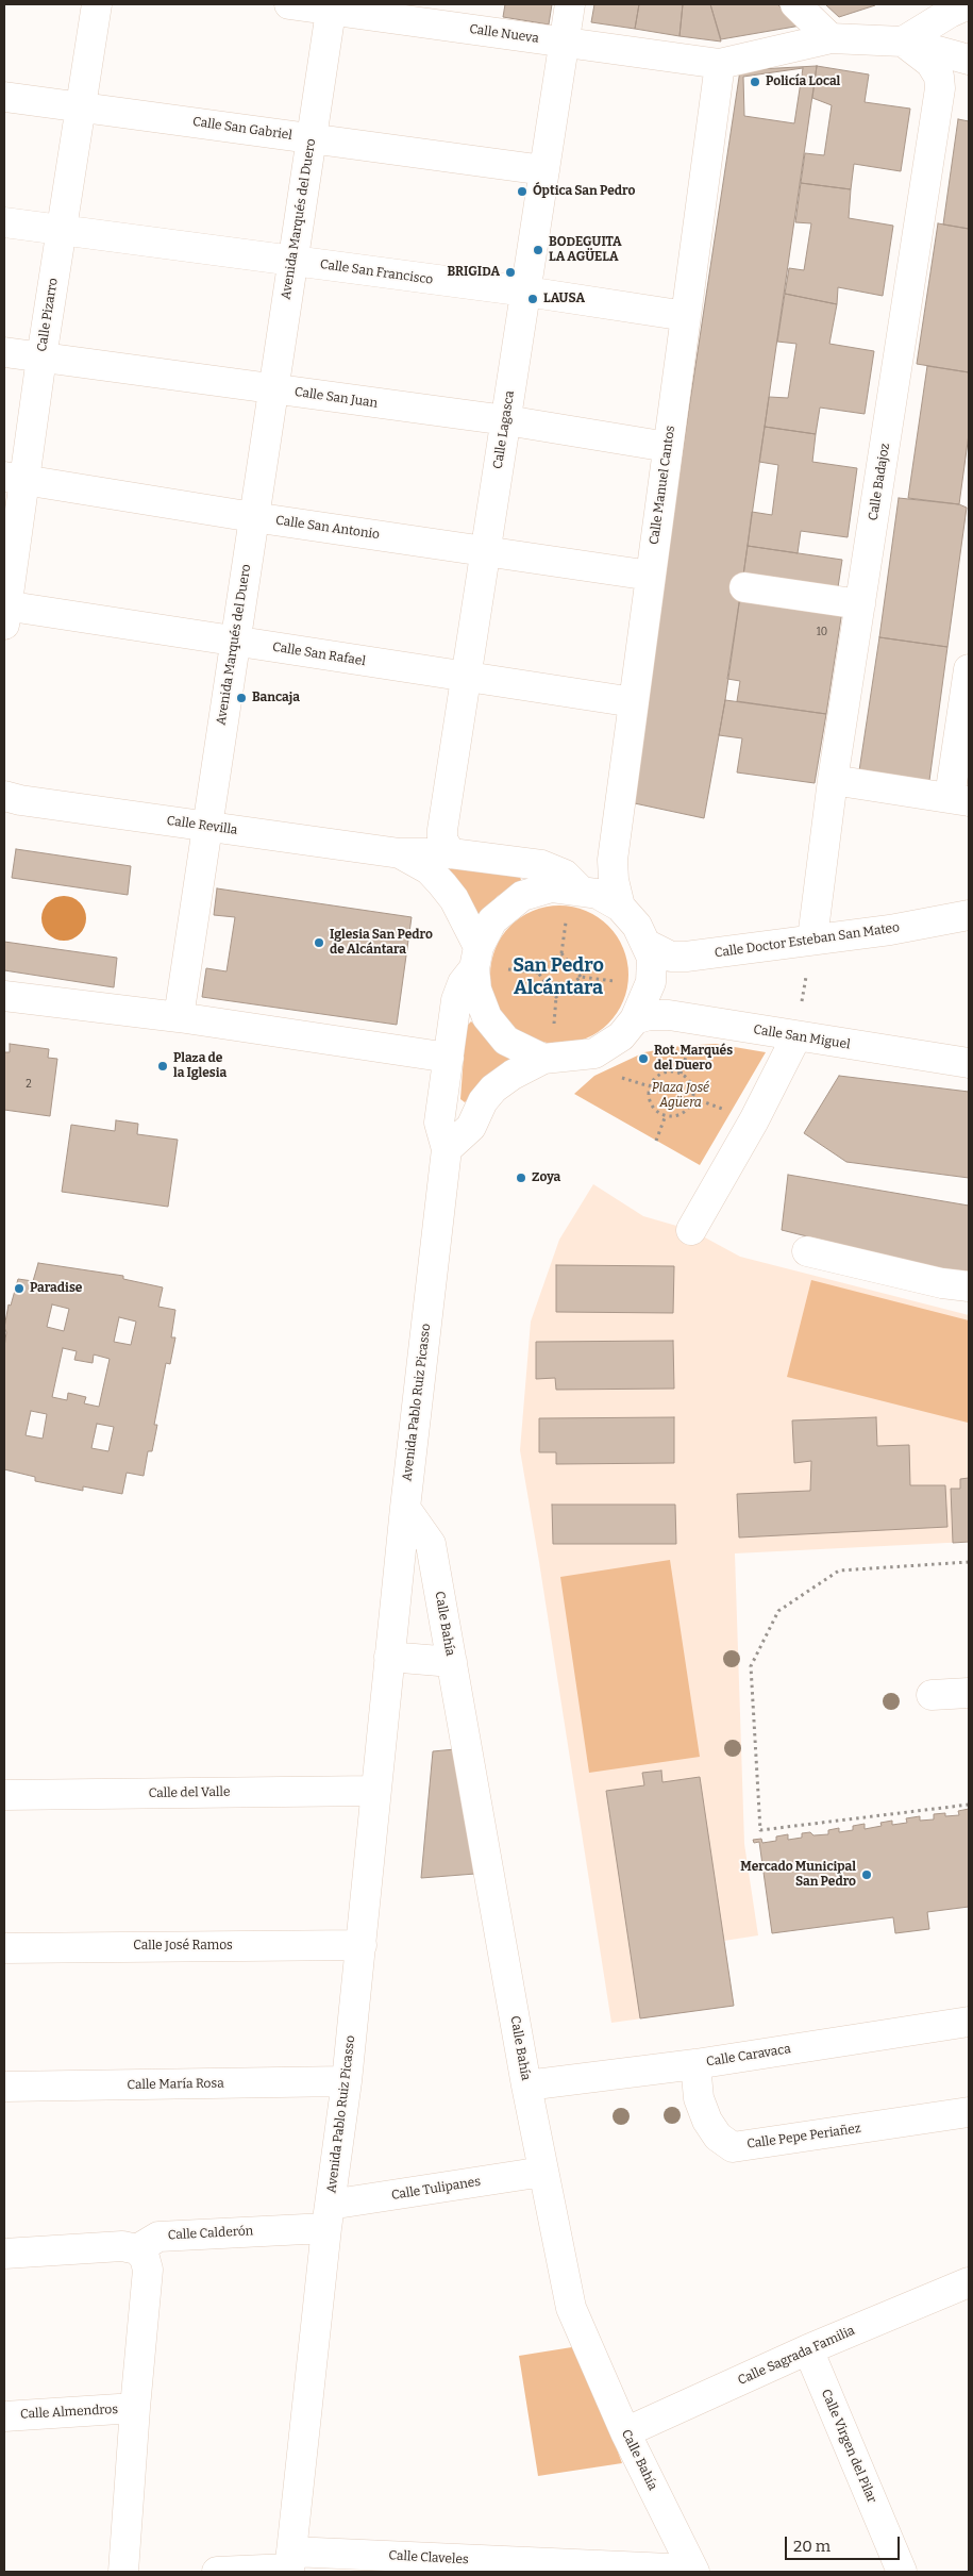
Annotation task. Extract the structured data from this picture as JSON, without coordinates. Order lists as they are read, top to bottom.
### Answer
{
  "streets": {
    "street": [
      "Calle Nueva",
      "Calle San Gabriel",
      "Avenida Marqués del Duero",
      "Calle San Francisco",
      "Calle Pizarro",
      "Calle San Juan",
      "Calle Lagasca",
      "Calle Badajoz",
      "Calle Manuel Cantos",
      "Calle San Antonio",
      "Calle San Rafael",
      "Calle Revilla",
      "Calle Doctor Esteban San Mateo",
      "Calle San Miguel",
      "Avenida Pablo Ruiz Picasso",
      "Calle Bahía",
      "Calle del Valle",
      "Calle José Ramos",
      "Calle Caravaca",
      "Calle María Rosa",
      "Calle Pepe Periañez",
      "Calle Tulipanes",
      "Calle Calderón",
      "Calle Sagrada Familia",
      "Calle Almendros",
      "Calle Virgen del Pilar",
      "Calle Claveles"
    ]
  },
  "crossings": [
    ["Calle Nueva", "Avenida Marqués del Duero"],
    ["Calle Nueva", "Calle Lagasca"],
    ["Calle Nueva", "Calle Manuel Cantos"],
    ["Calle San Gabriel", "Avenida Marqués del Duero"],
    ["Calle San Gabriel", "Calle Pizarro"],
    ["Calle San Gabriel", "Calle Lagasca"],
    ["Avenida Marqués del Duero", "Calle San Francisco"],
    ["Avenida Marqués del Duero", "Calle San Juan"],
    ["Avenida Marqués del Duero", "Calle San Antonio"],
    ["Avenida Marqués del Duero", "Calle San Rafael"],
    ["Avenida Marqués del Duero", "Calle Revilla"],
    ["Calle San Francisco", "Calle Pizarro"],
    ["Calle San Francisco", "Calle Lagasca"],
    ["Calle San Francisco", "Calle Manuel Cantos"],
    ["Calle Pizarro", "Calle San Juan"],
    ["Calle Pizarro", "Calle San Antonio"],
    ["Calle Pizarro", "Calle San Rafael"],
    ["Calle San Juan", "Calle Lagasca"],
    ["Calle San Juan", "Calle Manuel Cantos"],
    ["Calle Lagasca", "Calle San Antonio"],
    ["Calle Lagasca", "Calle San Rafael"],
    ["Calle Lagasca", "Calle Revilla"],
    ["Calle Badajoz", "Calle Doctor Esteban San Mateo"],
    ["Calle Manuel Cantos", "Calle San Antonio"],
    ["Calle Manuel Cantos", "Calle San Rafael"],
    ["Calle Revilla", "Avenida Pablo Ruiz Picasso"],
    ["Avenida Pablo Ruiz Picasso", "Calle Bahía"],
    ["Avenida Pablo Ruiz Picasso", "Calle del Valle"],
    ["Avenida Pablo Ruiz Picasso", "Calle José Ramos"],
    ["Avenida Pablo Ruiz Picasso", "Calle María Rosa"],
    ["Avenida Pablo Ruiz Picasso", "Calle Tulipanes"],
    ["Avenida Pablo Ruiz Picasso", "Calle Calderón"],
    ["Avenida Pablo Ruiz Picasso", "Calle Claveles"],
    ["Calle Bahía", "Calle Caravaca"],
    ["Calle Bahía", "Calle Tulipanes"],
    ["Calle Bahía", "Calle Sagrada Familia"],
    ["Calle Bahía", "Calle Claveles"],
    ["Calle Caravaca", "Calle Pepe Periañez"],
    ["Calle Tulipanes", "Calle Calderón"],
    ["Calle Sagrada Familia", "Calle Virgen del Pilar"]
  ],
  "districts": ["San Pedro Alcántara"],
  "parks": ["Plaza José Agüera"],
  "places": [
    "Policía Local",
    "Óptica San Pedro",
    "BODEGUITA LA AGÜELA",
    "BRIGIDA",
    "LAUSA",
    "Bancaja",
    "Iglesia San Pedro de Alcántara",
    "Rot. Marqués del Duero",
    "Plaza de la Iglesia",
    "Zoya",
    "Paradise",
    "Mercado Municipal San Pedro"
  ],
  "house_numbers": ["10", "2"],
  "scale_bar": "20 m"
}
